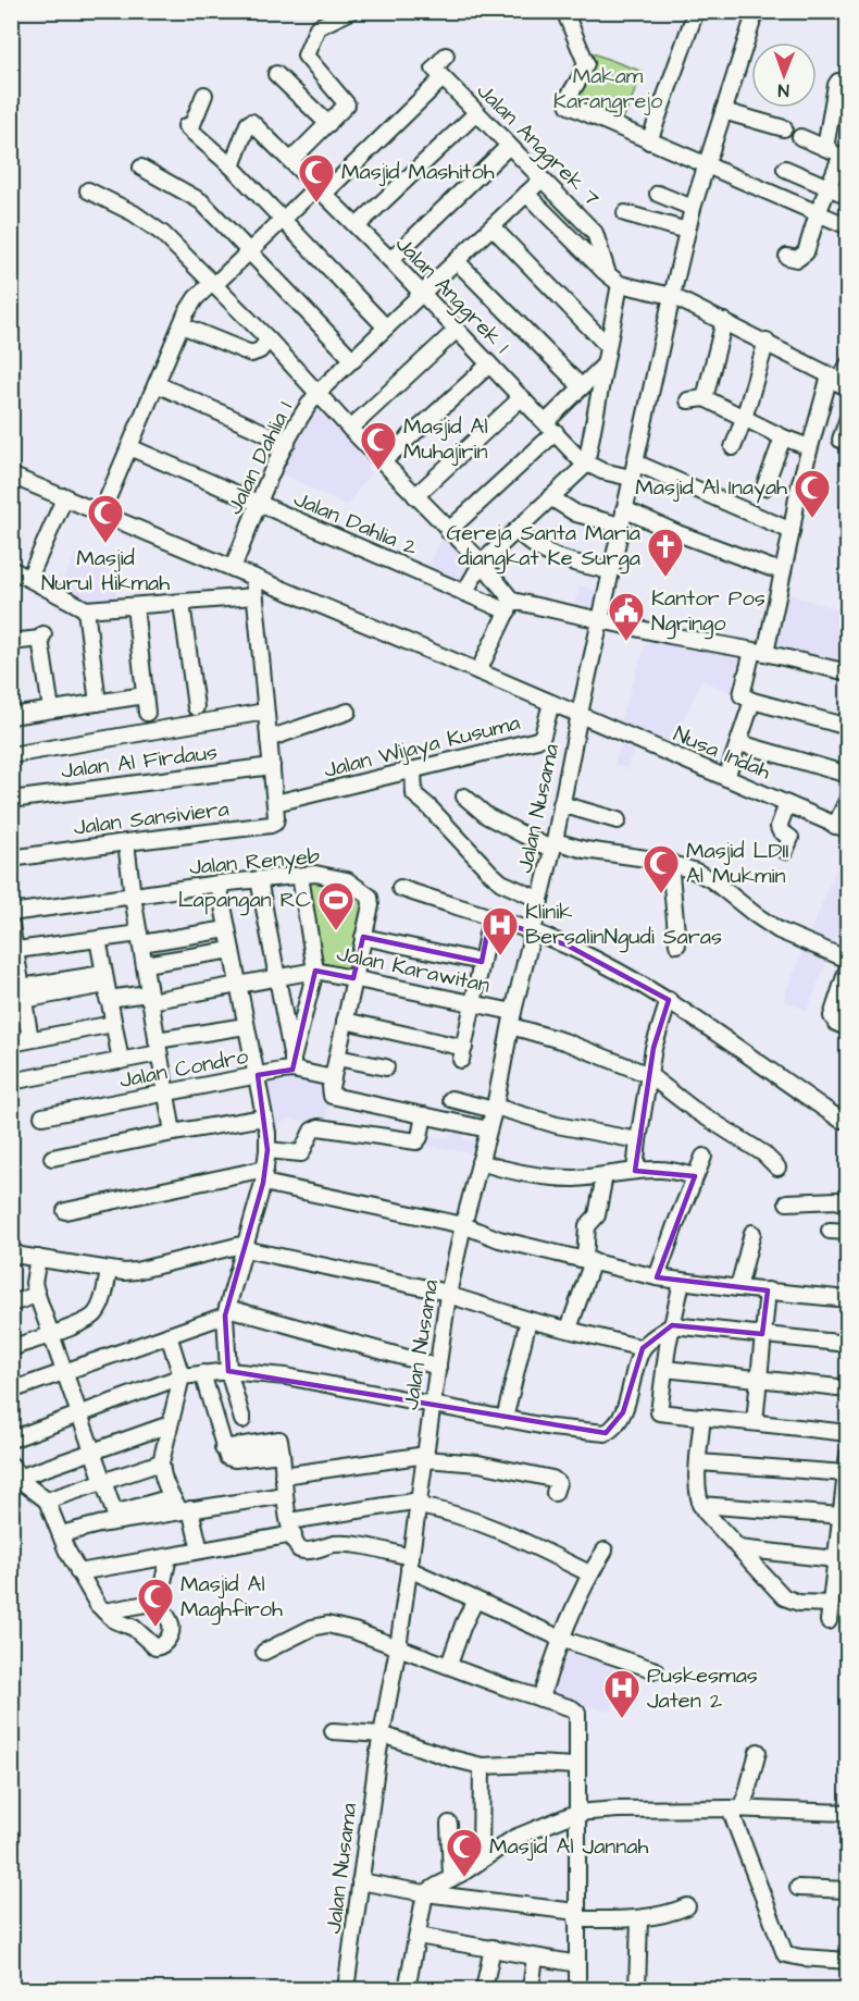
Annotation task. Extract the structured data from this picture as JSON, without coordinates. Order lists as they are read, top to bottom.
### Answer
{
  "streets": {
    "street": [
      "Jalan Anggrek 7",
      "Jalan Anggrek 1",
      "Jalan Dahlia 1",
      "Jalan Dahlia 2",
      "Jalan Wijaya Kusuma",
      "Nusa Indah",
      "Jalan Al Firdaus",
      "Jalan Nusama",
      "Jalan Sansiviera",
      "Jalan Renyeb",
      "Jalan Karawitan",
      "Jalan Condro"
    ]
  },
  "crossings": [
    ["Jalan Anggrek 7", "Jalan Dahlia 1"],
    ["Jalan Anggrek 1", "Jalan Dahlia 1"],
    ["Jalan Anggrek 1", "Jalan Nusama"],
    ["Jalan Dahlia 1", "Jalan Dahlia 2"],
    ["Jalan Dahlia 1", "Nusa Indah"],
    ["Jalan Dahlia 2", "Jalan Nusama"],
    ["Jalan Wijaya Kusuma", "Nusa Indah"],
    ["Jalan Wijaya Kusuma", "Jalan Sansiviera"],
    ["Nusa Indah", "Jalan Nusama"],
    ["Jalan Nusama", "Jalan Karawitan"],
    ["Jalan Renyeb", "Jalan Karawitan"],
    ["Jalan Renyeb", "Jalan Condro"]
  ],
  "parks": ["Makam Karangrejo"],
  "places": {
    "mosque": [
      "Masjid Mashitoh",
      "Masjid Al Muhajirin",
      "Masjid Al Inayah",
      "Masjid Nurul Hikmah",
      "Masjid LDII Al Mukmin",
      "Masjid Al Maghfiroh",
      "Masjid Al Jannah"
    ],
    "church": ["Gereja Santa Maria diangkat Ke Surga"],
    "public building": ["Kantor Pos Ngringo"],
    "sports": ["Lapangan RC"],
    "hospital": ["Klinik BersalinNgudi Saras", "Puskesmas Jaten 2"]
  },
  "north": "bottom"
}
